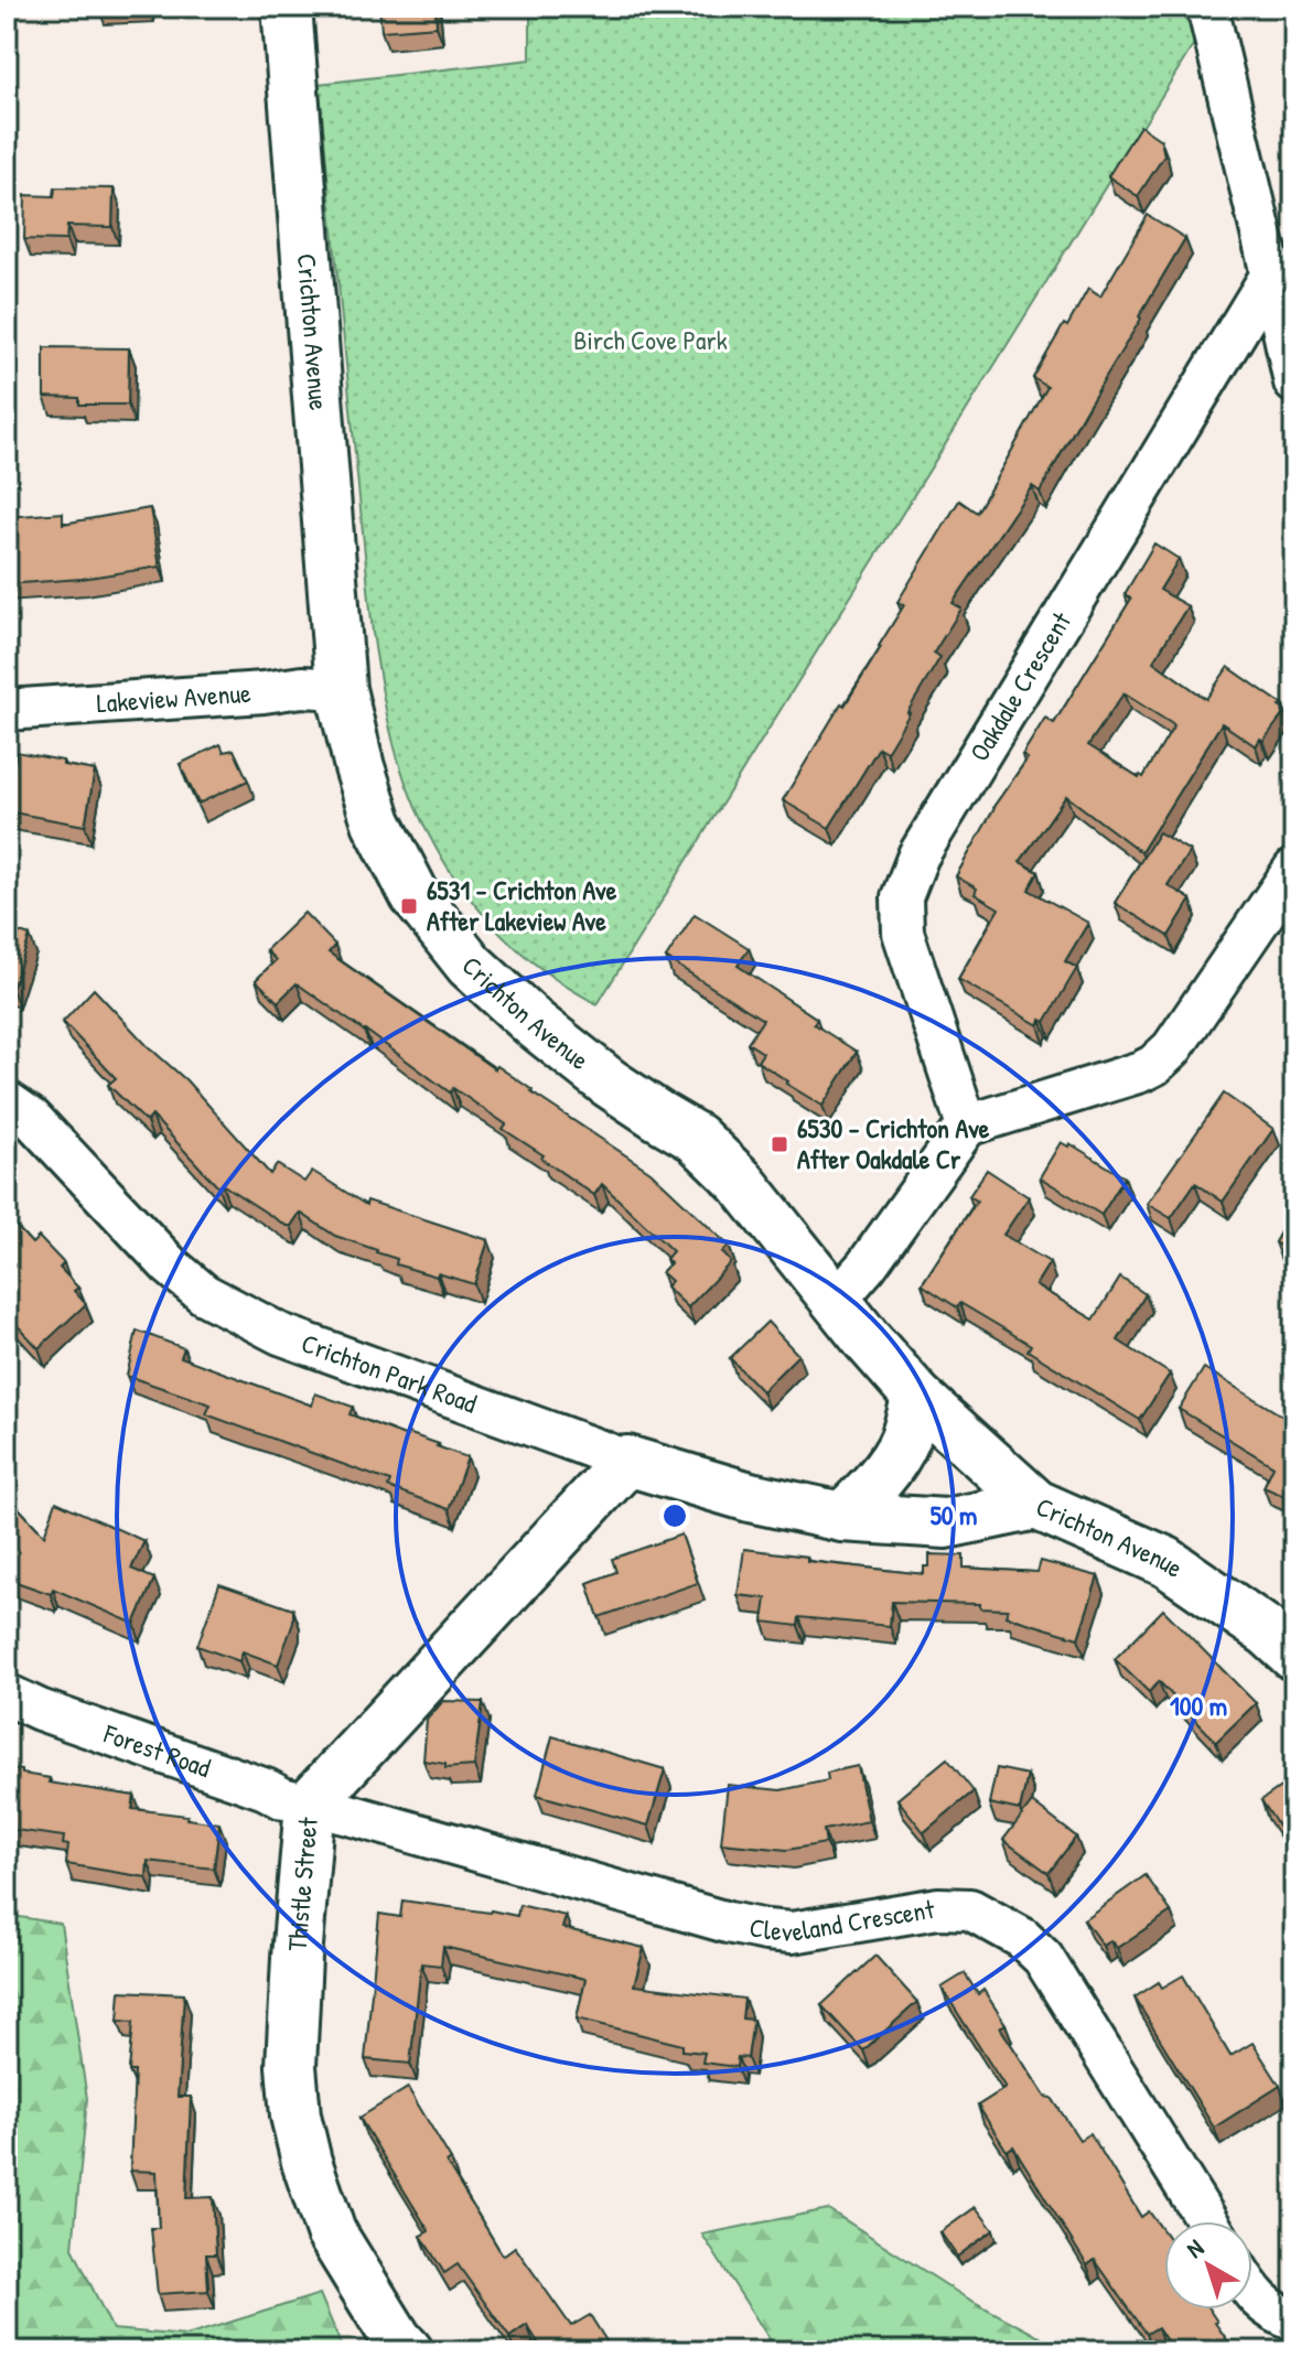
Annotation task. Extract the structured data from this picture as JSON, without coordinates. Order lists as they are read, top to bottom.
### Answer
{
  "streets": {
    "street": [
      "Crichton Avenue",
      "Oakdale Crescent",
      "Lakeview Avenue",
      "Crichton Park Road",
      "Forest Road",
      "Thistle Street",
      "Cleveland Crescent"
    ]
  },
  "crossings": [
    ["Crichton Avenue", "Lakeview Avenue"],
    ["Crichton Avenue", "Crichton Park Road"],
    ["Crichton Park Road", "Thistle Street"],
    ["Forest Road", "Thistle Street"],
    ["Forest Road", "Cleveland Crescent"],
    ["Thistle Street", "Cleveland Crescent"]
  ],
  "parks": ["Birch Cove Park"],
  "places": {
    "transit": ["6531 - Crichton Ave After Lakeview Ave", "6530 - Crichton Ave After Oakdale Cr"]
  },
  "north": "top left",
  "rings": ["50 m", "100 m"]
}
